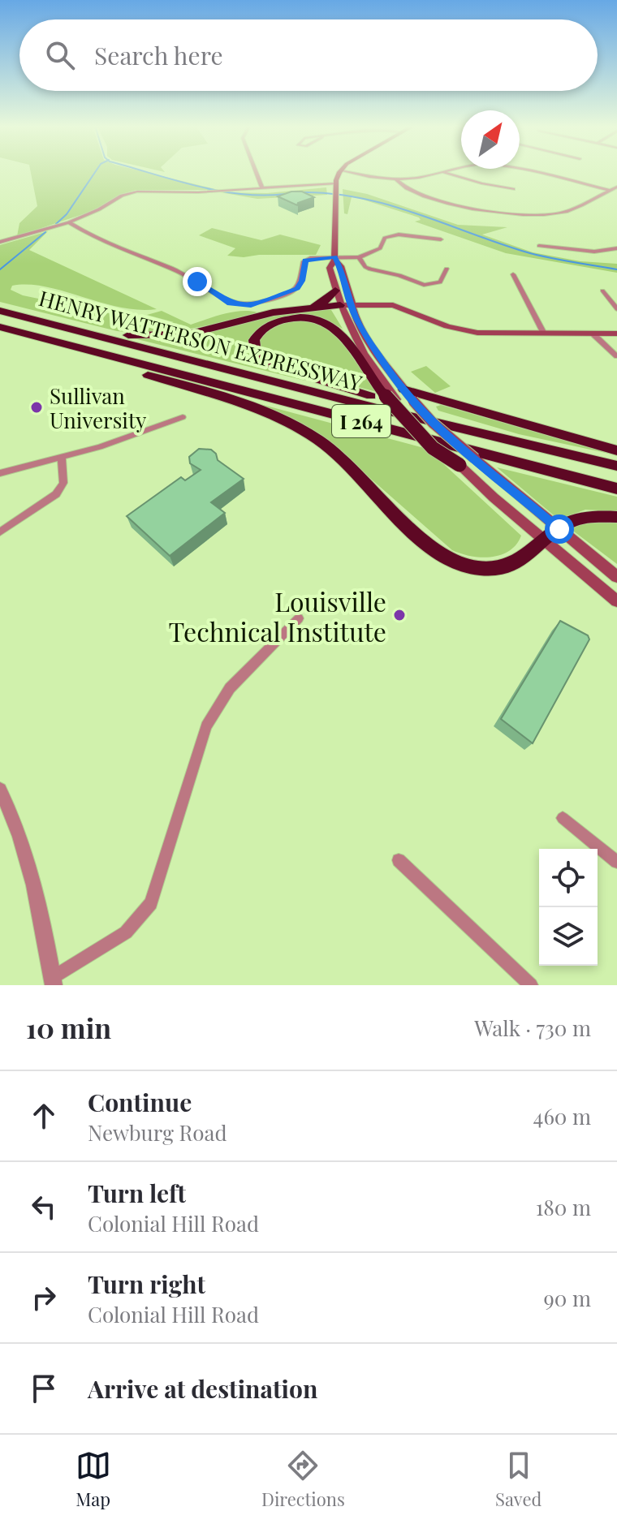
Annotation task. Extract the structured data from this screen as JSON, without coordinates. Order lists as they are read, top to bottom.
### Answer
{
  "streets": {
    "highway": ["HENRY WATTERSON EXPRESSWAY", "I 264"]
  },
  "places": ["Sullivan University", "Louisville Technical Institute"],
  "north": "top right",
  "page": {
    "search": "Search here",
    "heading": ["10 min", "Walk · 730 m"],
    "list": [
      ["Continue", "Newburg Road", "460 m"],
      ["Turn left", "Colonial Hill Road", "180 m"],
      ["Turn right", "Colonial Hill Road", "90 m"],
      "Arrive at destination"
    ],
    "nav": ["Map", "Directions", "Saved"]
  }
}
